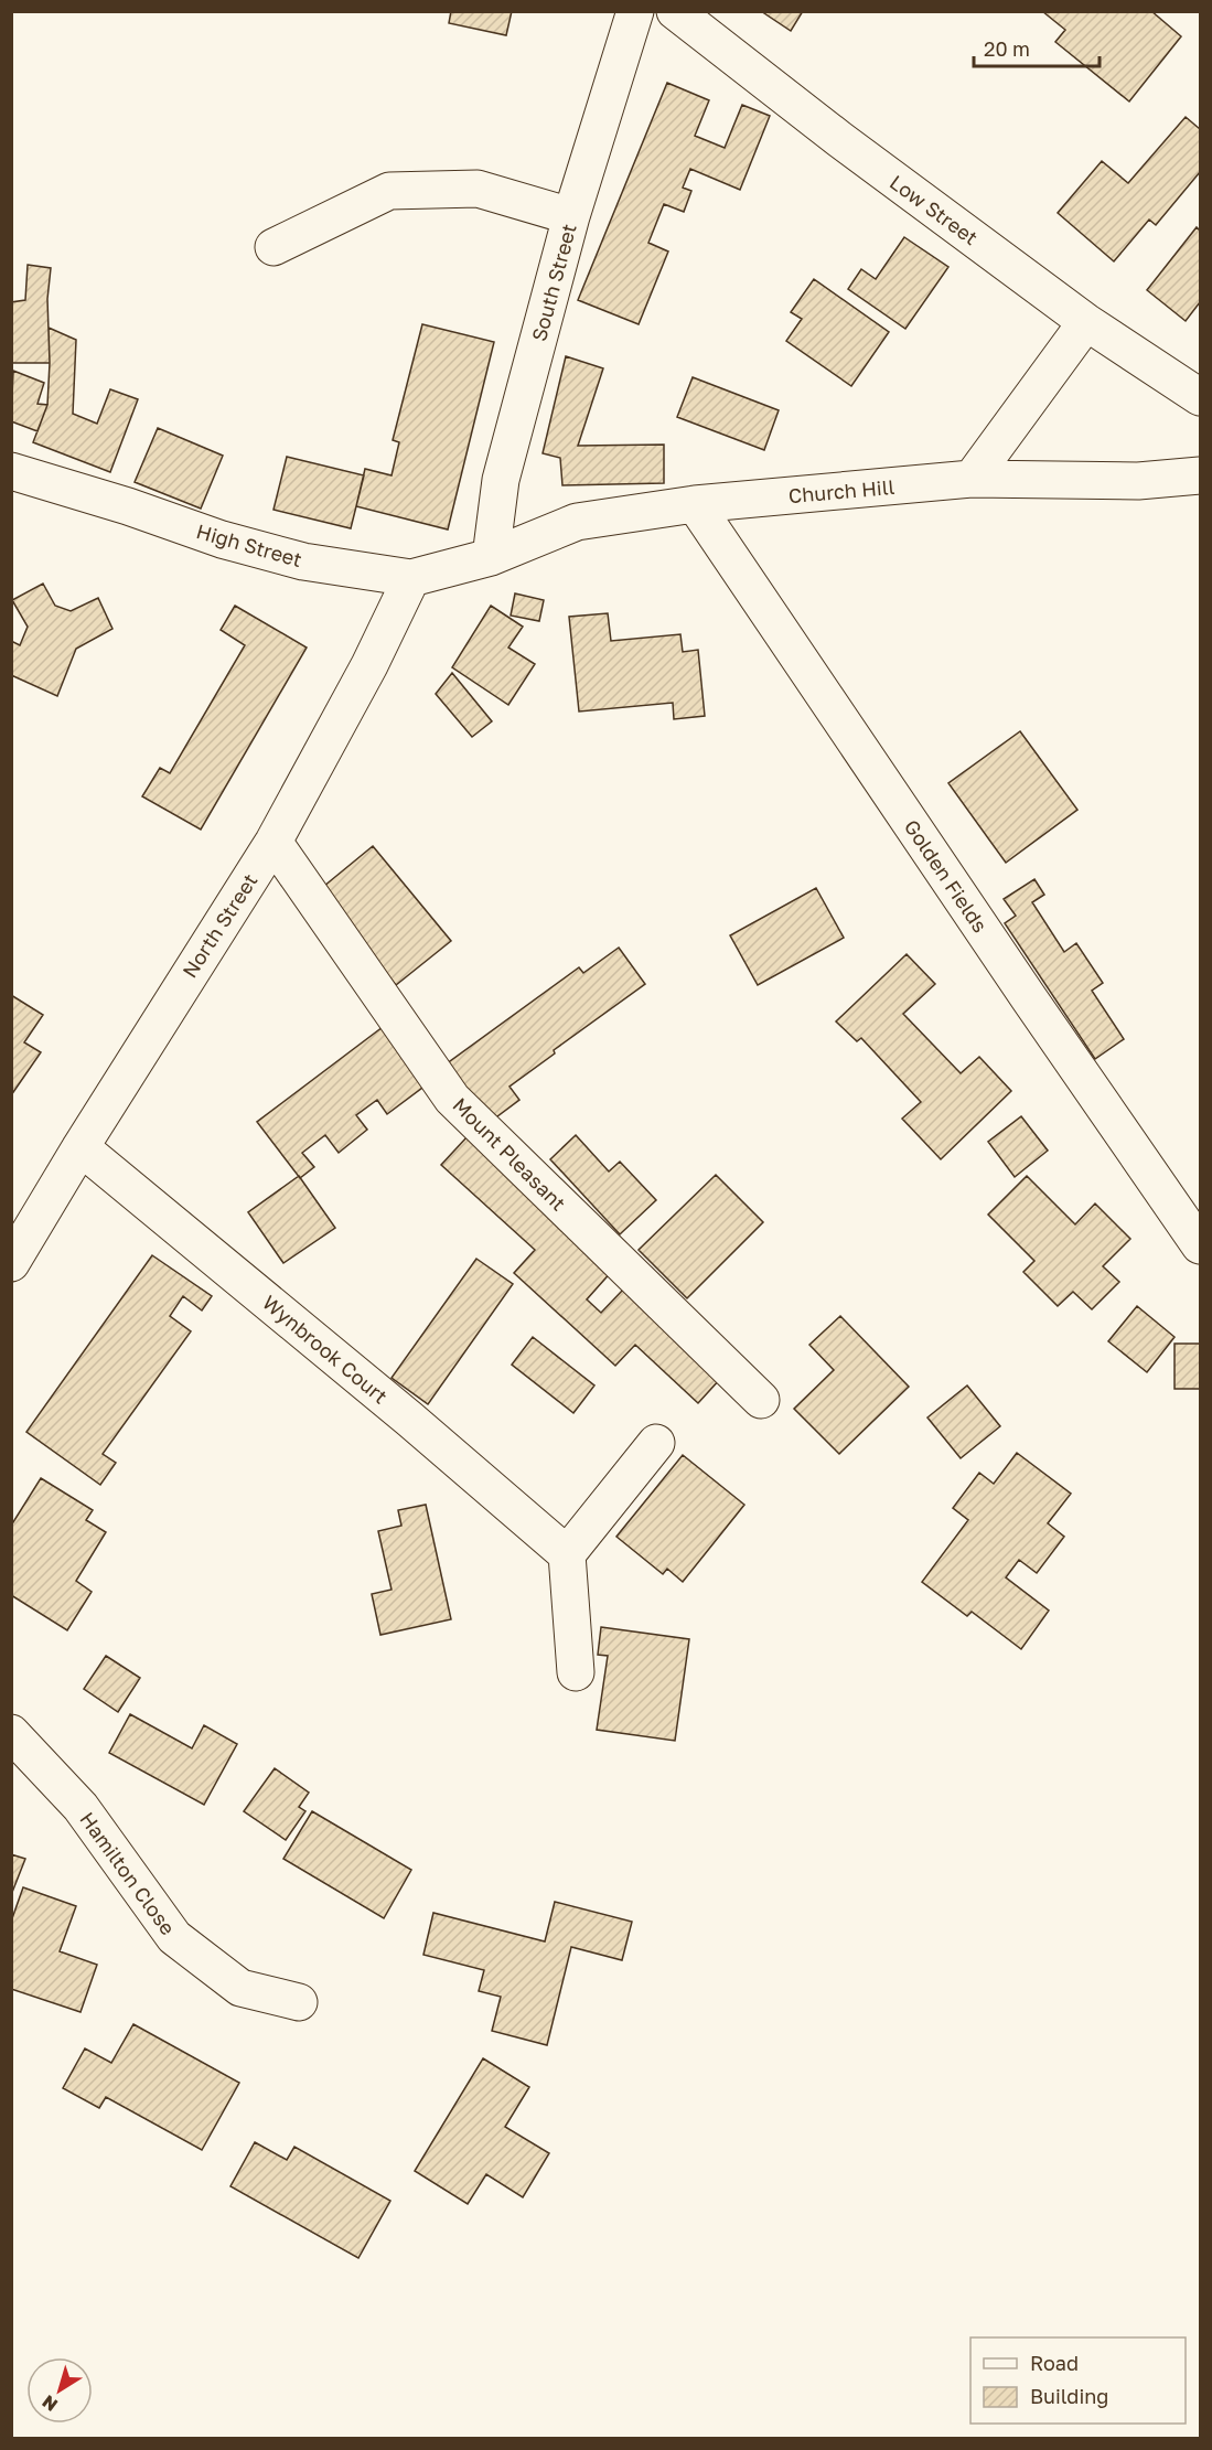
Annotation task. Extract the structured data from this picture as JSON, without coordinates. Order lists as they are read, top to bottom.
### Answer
{
  "streets": {
    "street": [
      "Low Street",
      "South Street",
      "Church Hill",
      "High Street",
      "Golden Fields",
      "North Street",
      "Mount Pleasant",
      "Wynbrook Court",
      "Hamilton Close"
    ]
  },
  "crossings": [
    ["South Street", "Church Hill"],
    ["South Street", "High Street"],
    ["Church Hill", "High Street"],
    ["Church Hill", "Golden Fields"],
    ["High Street", "North Street"],
    ["North Street", "Mount Pleasant"],
    ["North Street", "Wynbrook Court"]
  ],
  "legend": ["Road", "Building"],
  "scale_bar": "20 m",
  "north": "bottom left"
}
